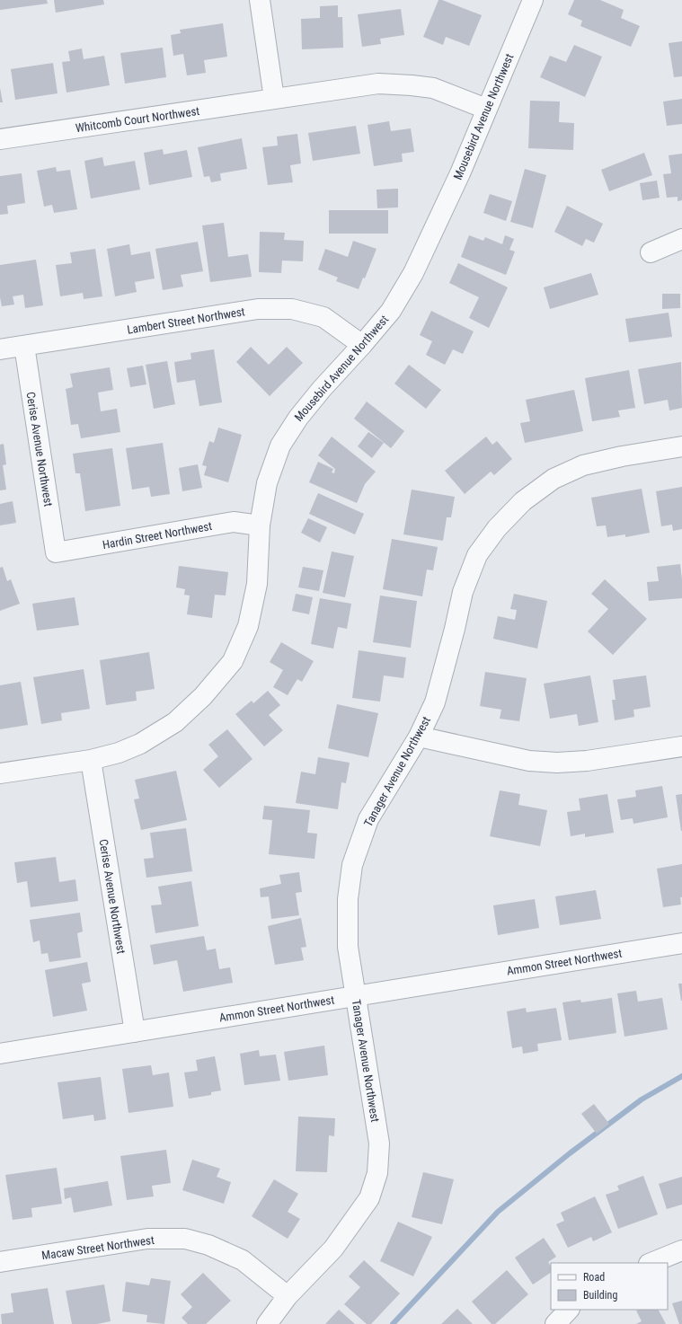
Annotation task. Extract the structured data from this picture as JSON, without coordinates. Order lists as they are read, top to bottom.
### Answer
{
  "streets": {
    "street": [
      "Mousebird Avenue Northwest",
      "Whitcomb Court Northwest",
      "Lambert Street Northwest",
      "Cerise Avenue Northwest",
      "Hardin Street Northwest",
      "Tanager Avenue Northwest",
      "Ammon Street Northwest",
      "Macaw Street Northwest"
    ]
  },
  "crossings": [
    ["Mousebird Avenue Northwest", "Whitcomb Court Northwest"],
    ["Mousebird Avenue Northwest", "Lambert Street Northwest"],
    ["Mousebird Avenue Northwest", "Cerise Avenue Northwest"],
    ["Mousebird Avenue Northwest", "Hardin Street Northwest"],
    ["Lambert Street Northwest", "Cerise Avenue Northwest"],
    ["Cerise Avenue Northwest", "Hardin Street Northwest"],
    ["Cerise Avenue Northwest", "Ammon Street Northwest"],
    ["Tanager Avenue Northwest", "Ammon Street Northwest"],
    ["Tanager Avenue Northwest", "Macaw Street Northwest"]
  ],
  "legend": ["Road", "Building"]
}
